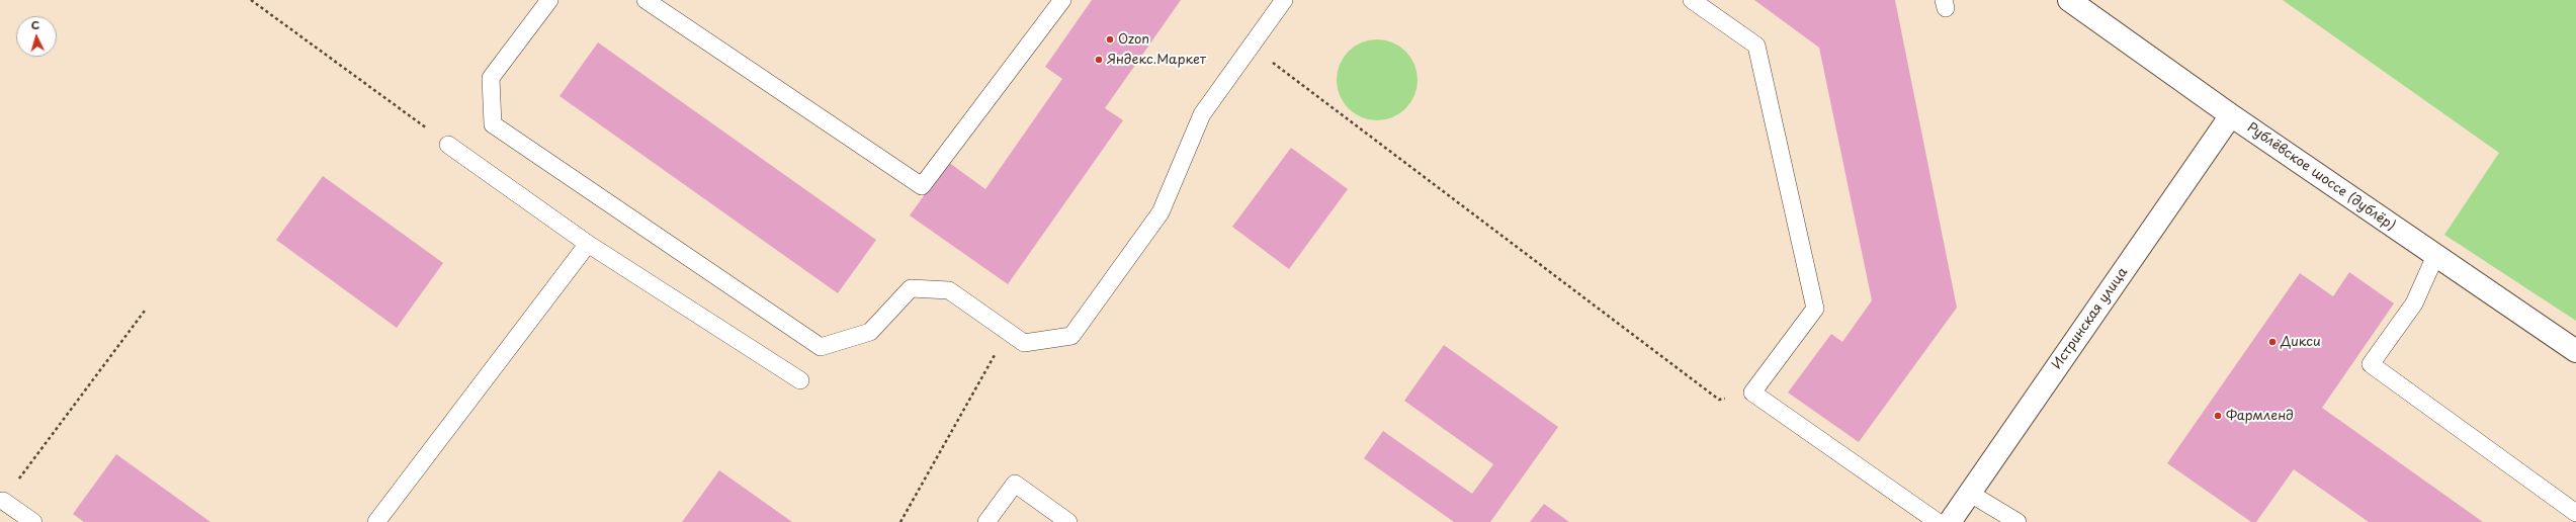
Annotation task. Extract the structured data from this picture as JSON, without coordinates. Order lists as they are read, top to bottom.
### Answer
{
  "streets": {
    "street": ["Рублёвское шоссе (дублёр)", "Истринская улица"]
  },
  "crossings": [
    ["Рублёвское шоссе (дублёр)", "Истринская улица"]
  ],
  "places": [
    "Ozon",
    "Яндекс.Маркет",
    "Дикси",
    "Фармленд"
  ],
  "north": "top"
}
